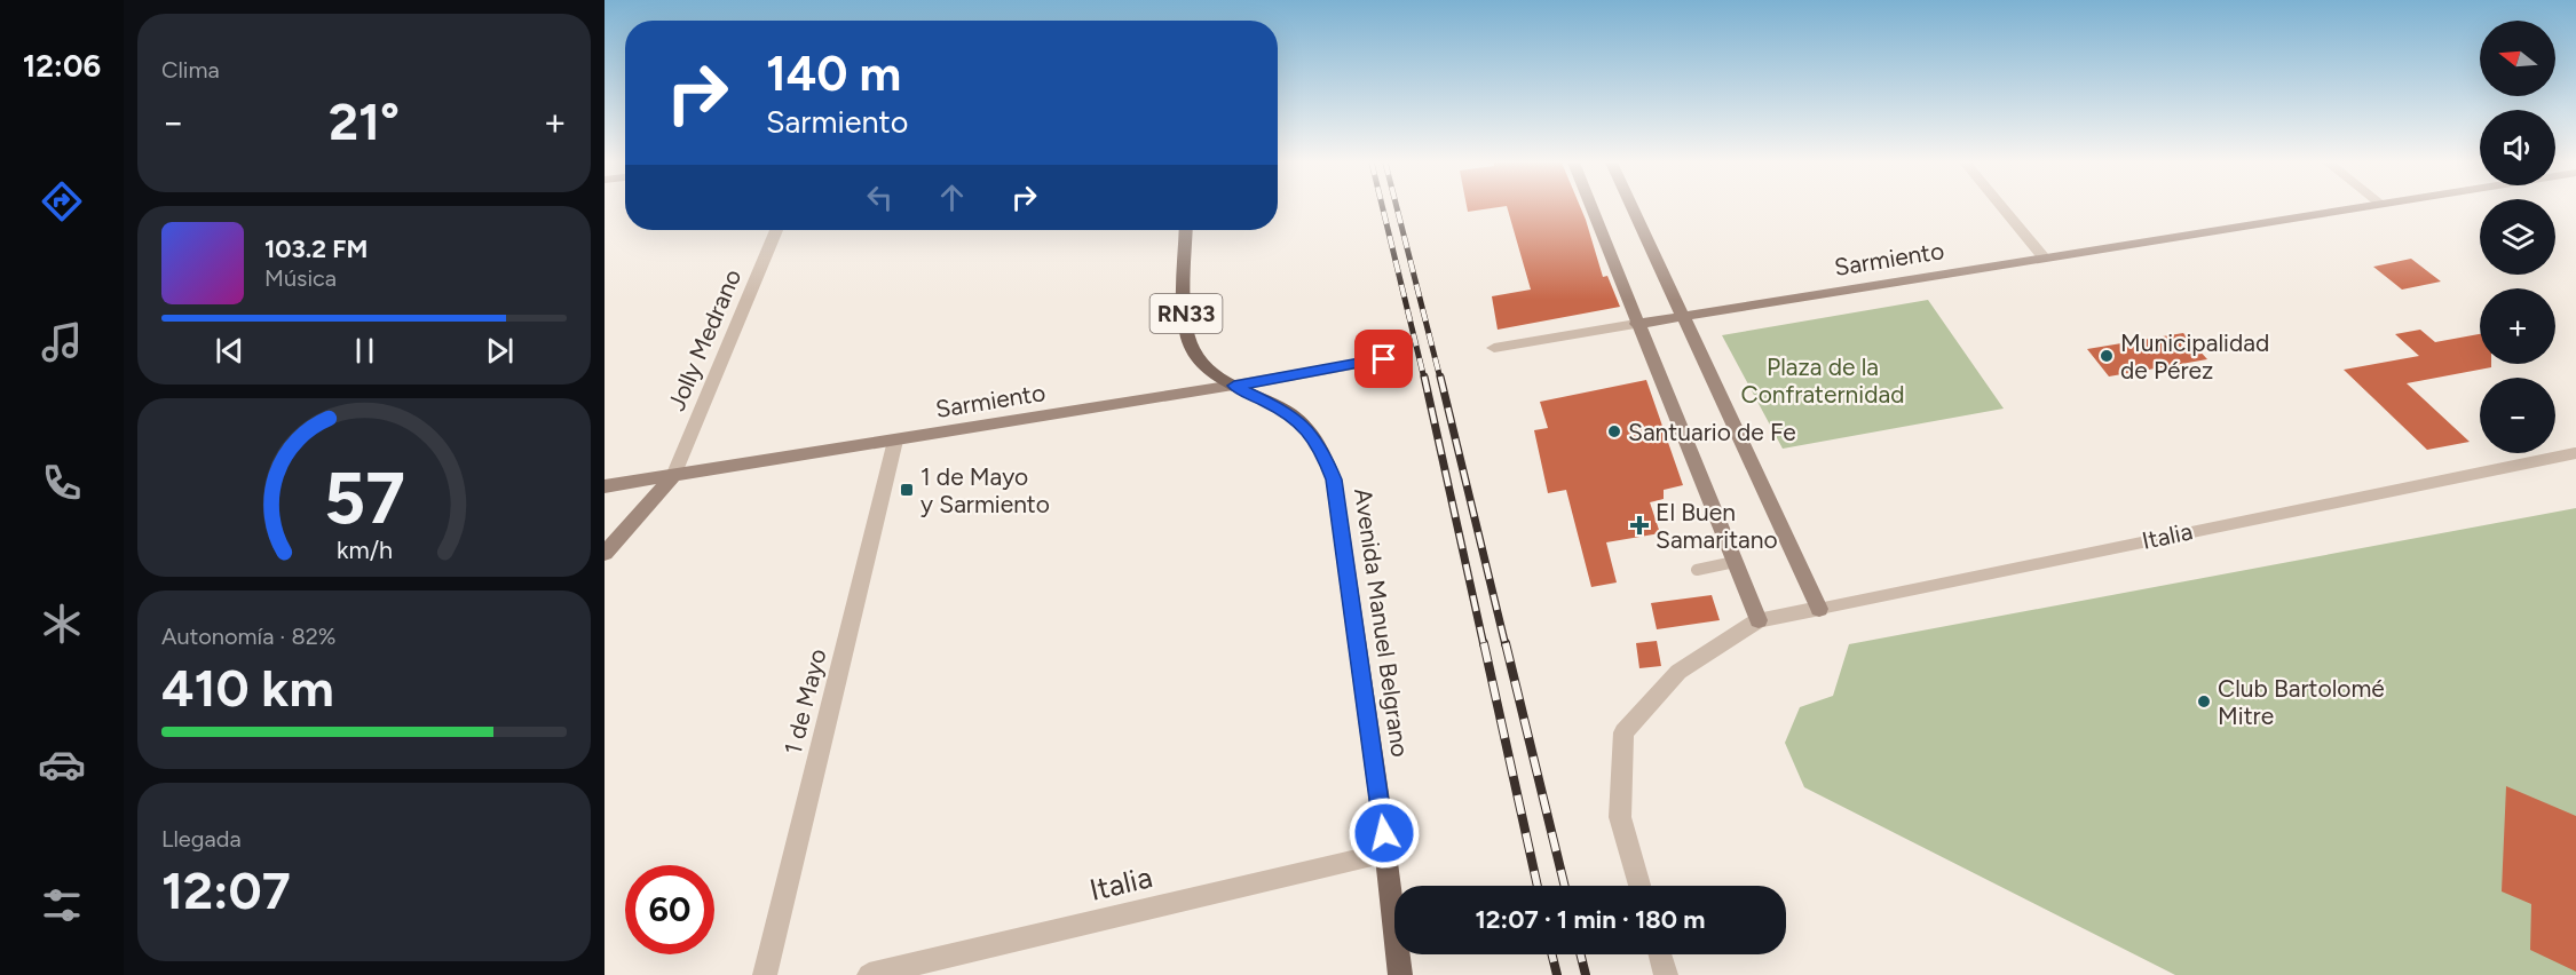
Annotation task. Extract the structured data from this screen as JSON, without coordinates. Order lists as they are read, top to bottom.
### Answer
{
  "streets": {
    "main road": ["RN33", "Avenida Manuel Belgrano"],
    "street": [
      "Sarmiento",
      "Jolly Medrano",
      "Italia",
      "1 de Mayo"
    ]
  },
  "crossings": [
    ["Sarmiento", "Jolly Medrano"],
    ["Sarmiento", "Avenida Manuel Belgrano"],
    ["Sarmiento", "1 de Mayo"],
    ["Italia", "Avenida Manuel Belgrano"]
  ],
  "parks": ["Plaza de la Confraternidad"],
  "places": {
    "other": ["Municipalidad de Pérez", "Santuario de Fe", "Club Bartolomé Mitre"],
    "transit": ["1 de Mayo y Sarmiento"],
    "health": ["El Buen Samaritano"]
  },
  "north": "left",
  "page": {
    "tabs": "12:06",
    "tile": [
      "Clima",
      ["Autonomía · 82%", "410 km"],
      ["Llegada", "12:07"]
    ],
    "map_buttons": ["+", "−"],
    "turn": ["140 m", "Sarmiento"],
    "heat": ["−", "21°", "+"],
    "song": ["103.2 FM", "Música"],
    "limit": "60",
    "trip": "12:07 · 1 min · 180 m",
    "gauge": ["57", "km/h"]
  }
}
